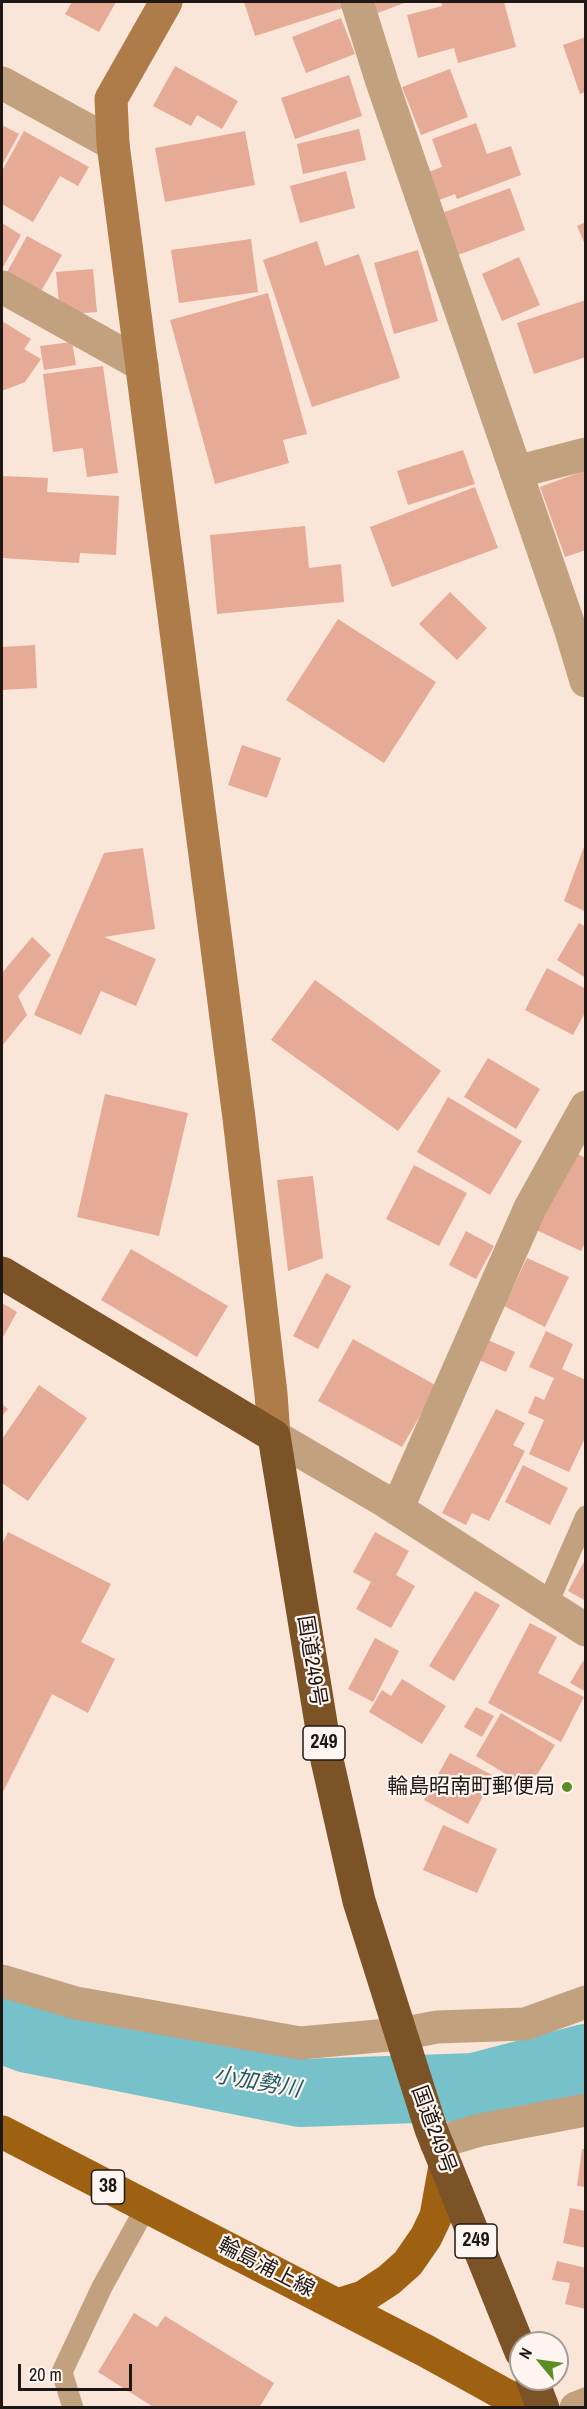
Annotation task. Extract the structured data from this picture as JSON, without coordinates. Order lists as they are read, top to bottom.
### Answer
{
  "streets": {
    "highway": ["国道249号", "249"],
    "main road": ["38", "輪島浦上線"]
  },
  "water": ["小加勢川"],
  "places": ["輪島昭南町郵便局"],
  "scale_bar": "20 m",
  "north": "top left"
}
